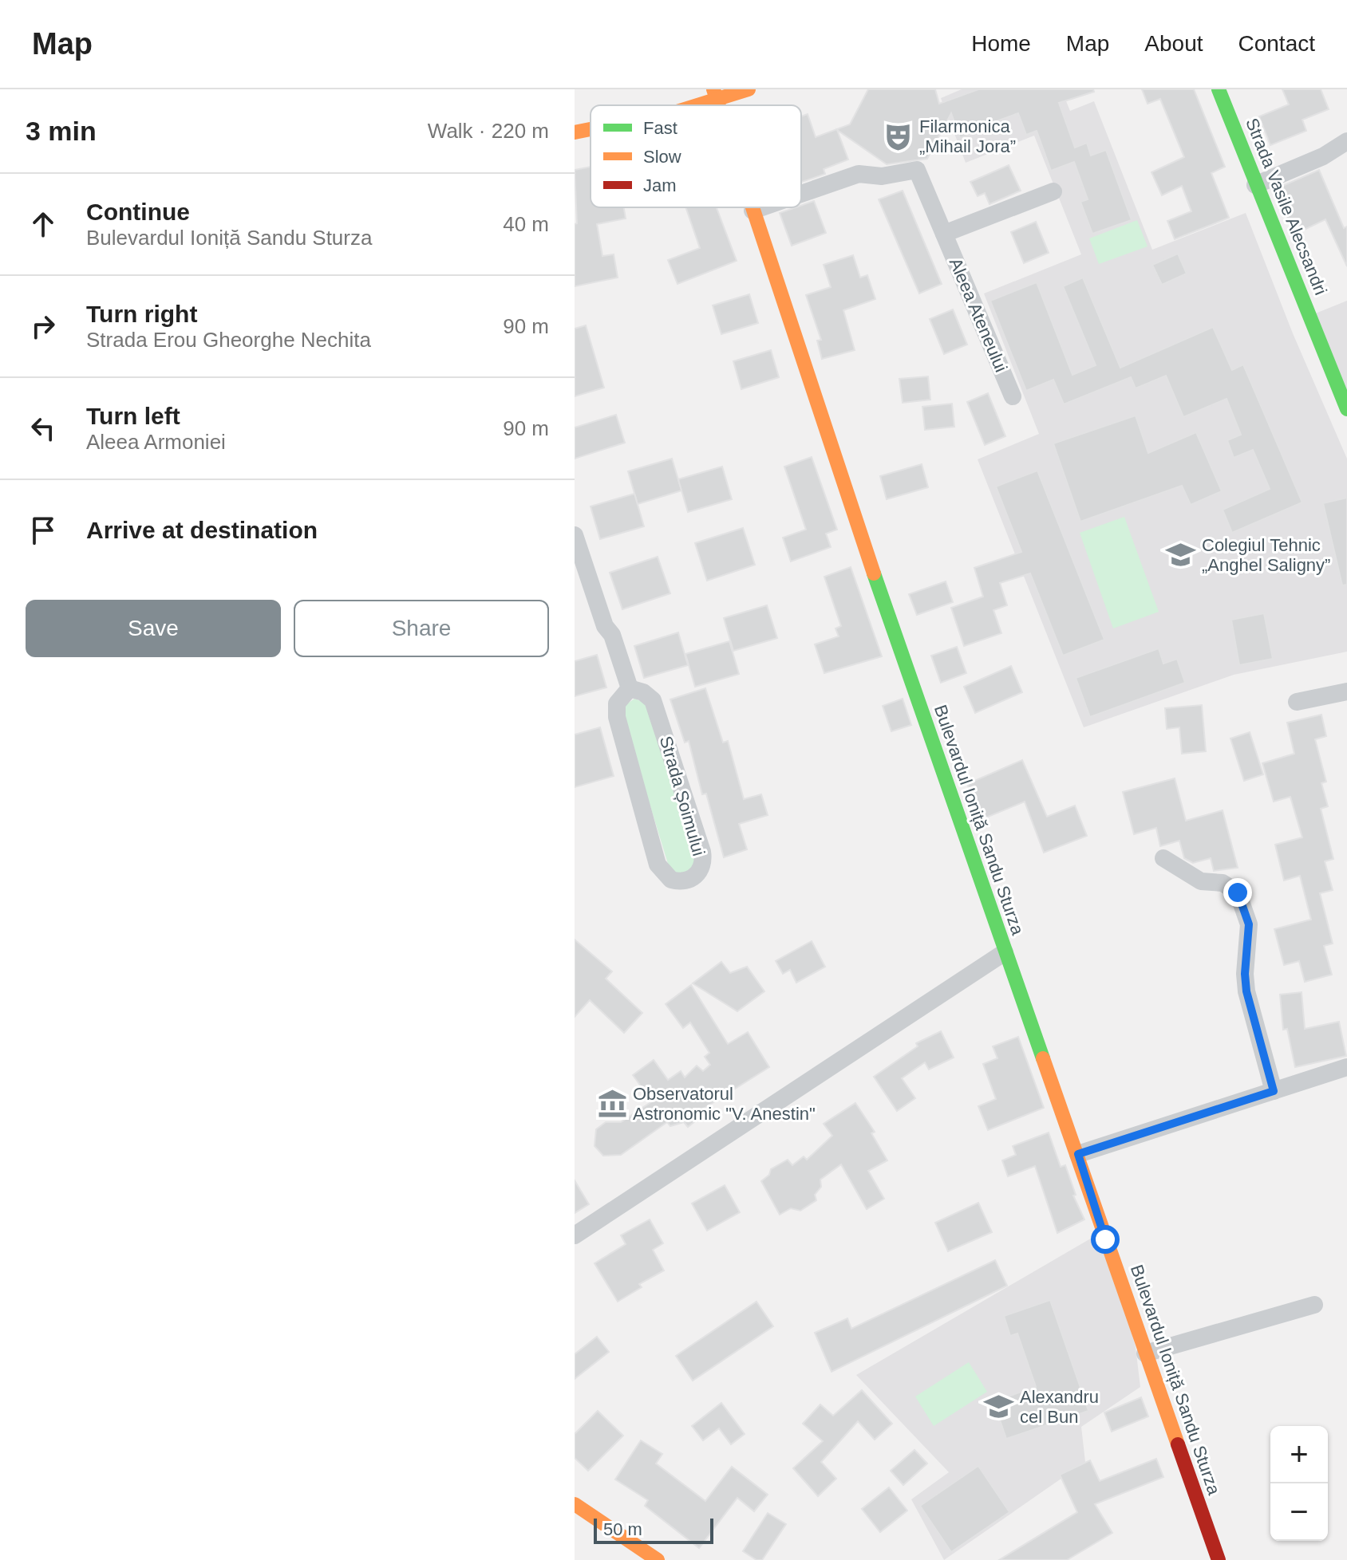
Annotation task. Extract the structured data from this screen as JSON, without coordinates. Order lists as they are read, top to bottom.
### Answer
{
  "streets": {
    "street": [
      "Strada Vasile Alecsandri",
      "Aleea Ateneului",
      "Strada Șoimului",
      "Bulevardul Ioniță Sandu Sturza"
    ]
  },
  "crossings": [
    ["Aleea Ateneului", "Bulevardul Ioniță Sandu Sturza"]
  ],
  "places": {
    "theatre": ["Filarmonica „Mihail Jora”"],
    "school or university": ["Colegiul Tehnic „Anghel Saligny”", "Alexandru cel Bun"],
    "museum": ["Observatorul Astronomic \"V. Anestin\""]
  },
  "legend": ["Fast", "Slow", "Jam"],
  "scale_bar": "50 m",
  "page": {
    "header": "Map",
    "nav": [
      "Home",
      "Map",
      "About",
      "Contact"
    ],
    "heading": ["3 min", "Walk · 220 m"],
    "list": [
      ["Continue", "Bulevardul Ioniță Sandu Sturza", "40 m"],
      ["Turn right", "Strada Erou Gheorghe Nechita", "90 m"],
      ["Turn left", "Aleea Armoniei", "90 m"],
      "Arrive at destination"
    ],
    "buttons": ["Save", "Share"],
    "map_buttons": ["+", "−"],
    "scale": "50 m"
  }
}
